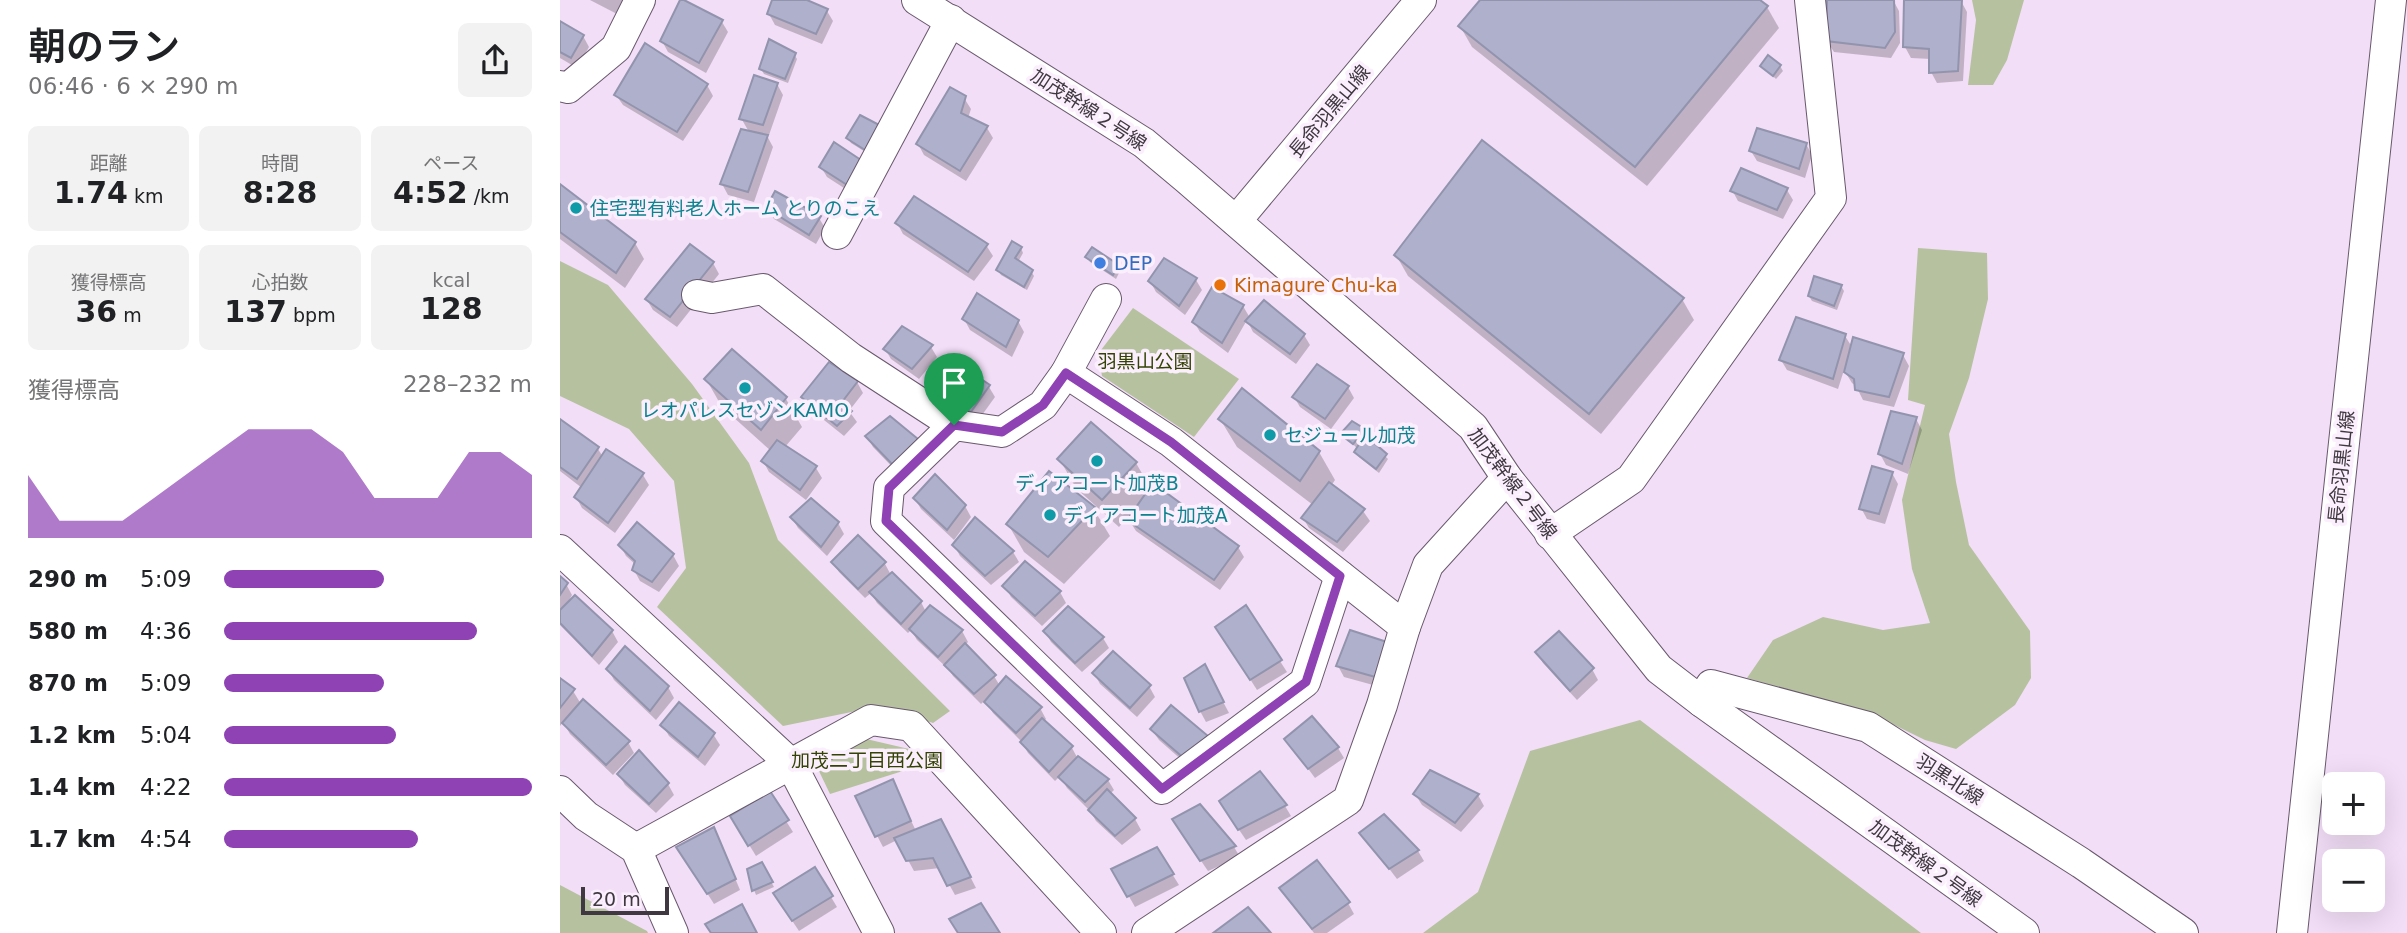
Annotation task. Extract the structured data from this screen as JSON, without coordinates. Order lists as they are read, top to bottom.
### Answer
{
  "streets": {
    "street": ["加茂幹線２号線", "長命羽黒山線", "羽黒北線"]
  },
  "crossings": [
    ["加茂幹線２号線", "長命羽黒山線"],
    ["加茂幹線２号線", "羽黒北線"]
  ],
  "parks": ["羽黒山公園", "加茂二丁目西公園"],
  "places": [
    "住宅型有料老人ホーム とりのこえ",
    "DEP",
    "Kimagure Chu-ka",
    "レオパレスセゾンKAMO",
    "セジュール加茂",
    "ディアコート加茂B",
    "ディアコート加茂A"
  ],
  "scale_bar": "20 m",
  "page": {
    "heading": ["朝のラン", "06:46 · 6 × 290 m"],
    "stats": [
      ["距離", "1.74 km"],
      ["時間", "8:28"],
      ["ペース", "4:52 /km"],
      ["獲得標高", "36 m"],
      ["心拍数", "137 bpm"],
      ["kcal", "128"]
    ],
    "chart": ["獲得標高", "228–232 m"],
    "list": [
      {
        "name": "290 m",
        "note": "5:09"
      },
      {
        "name": "580 m",
        "note": "4:36"
      },
      {
        "name": "870 m",
        "note": "5:09"
      },
      {
        "name": "1.2 km",
        "note": "5:04"
      },
      {
        "name": "1.4 km",
        "note": "4:22"
      },
      {
        "name": "1.7 km",
        "note": "4:54"
      }
    ],
    "map_buttons": ["+", "−"],
    "scale": "20 m"
  }
}
